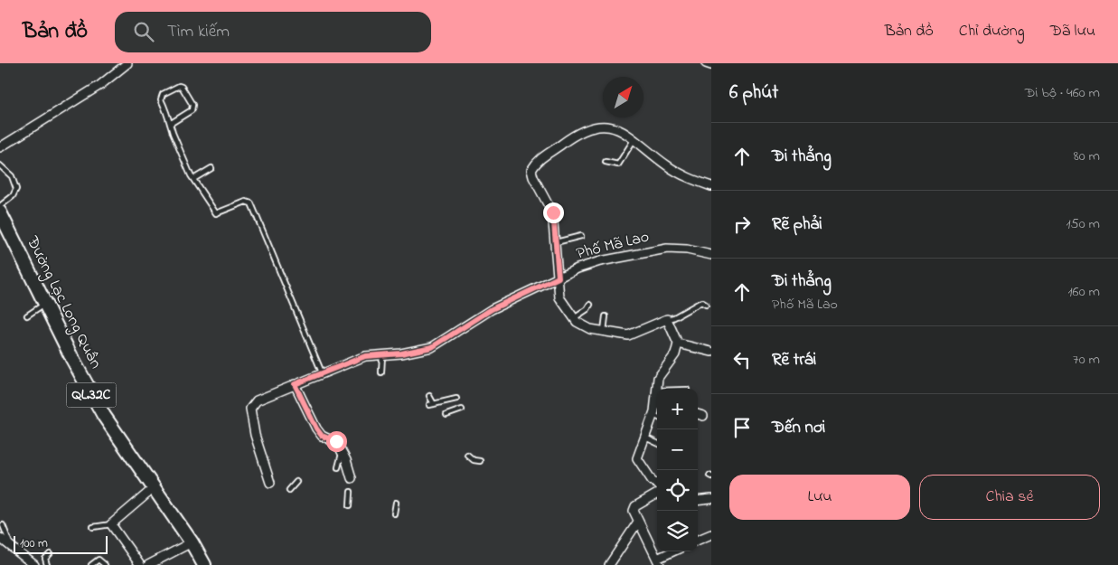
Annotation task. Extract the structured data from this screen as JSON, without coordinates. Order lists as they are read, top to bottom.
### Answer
{
  "streets": {
    "highway": ["Đường Lạc Long Quân", "QL.32C"],
    "street": ["Phố Mã Lao"]
  },
  "scale_bar": "100 m",
  "north": "top right",
  "page": {
    "header": "Bản đồ",
    "search": "Tìm kiếm",
    "nav": ["Bản đồ", "Chỉ đường", "Đã lưu"],
    "heading": ["6 phút", "Đi bộ · 460 m"],
    "list": [
      ["Đi thẳng", "80 m"],
      ["Rẽ phải", "150 m"],
      ["Đi thẳng", "Phố Mã Lao", "160 m"],
      ["Rẽ trái", "70 m"],
      "Đến nơi"
    ],
    "map_buttons": ["+", "−"],
    "buttons": ["Lưu", "Chia sẻ"],
    "scale": "100 m"
  }
}
